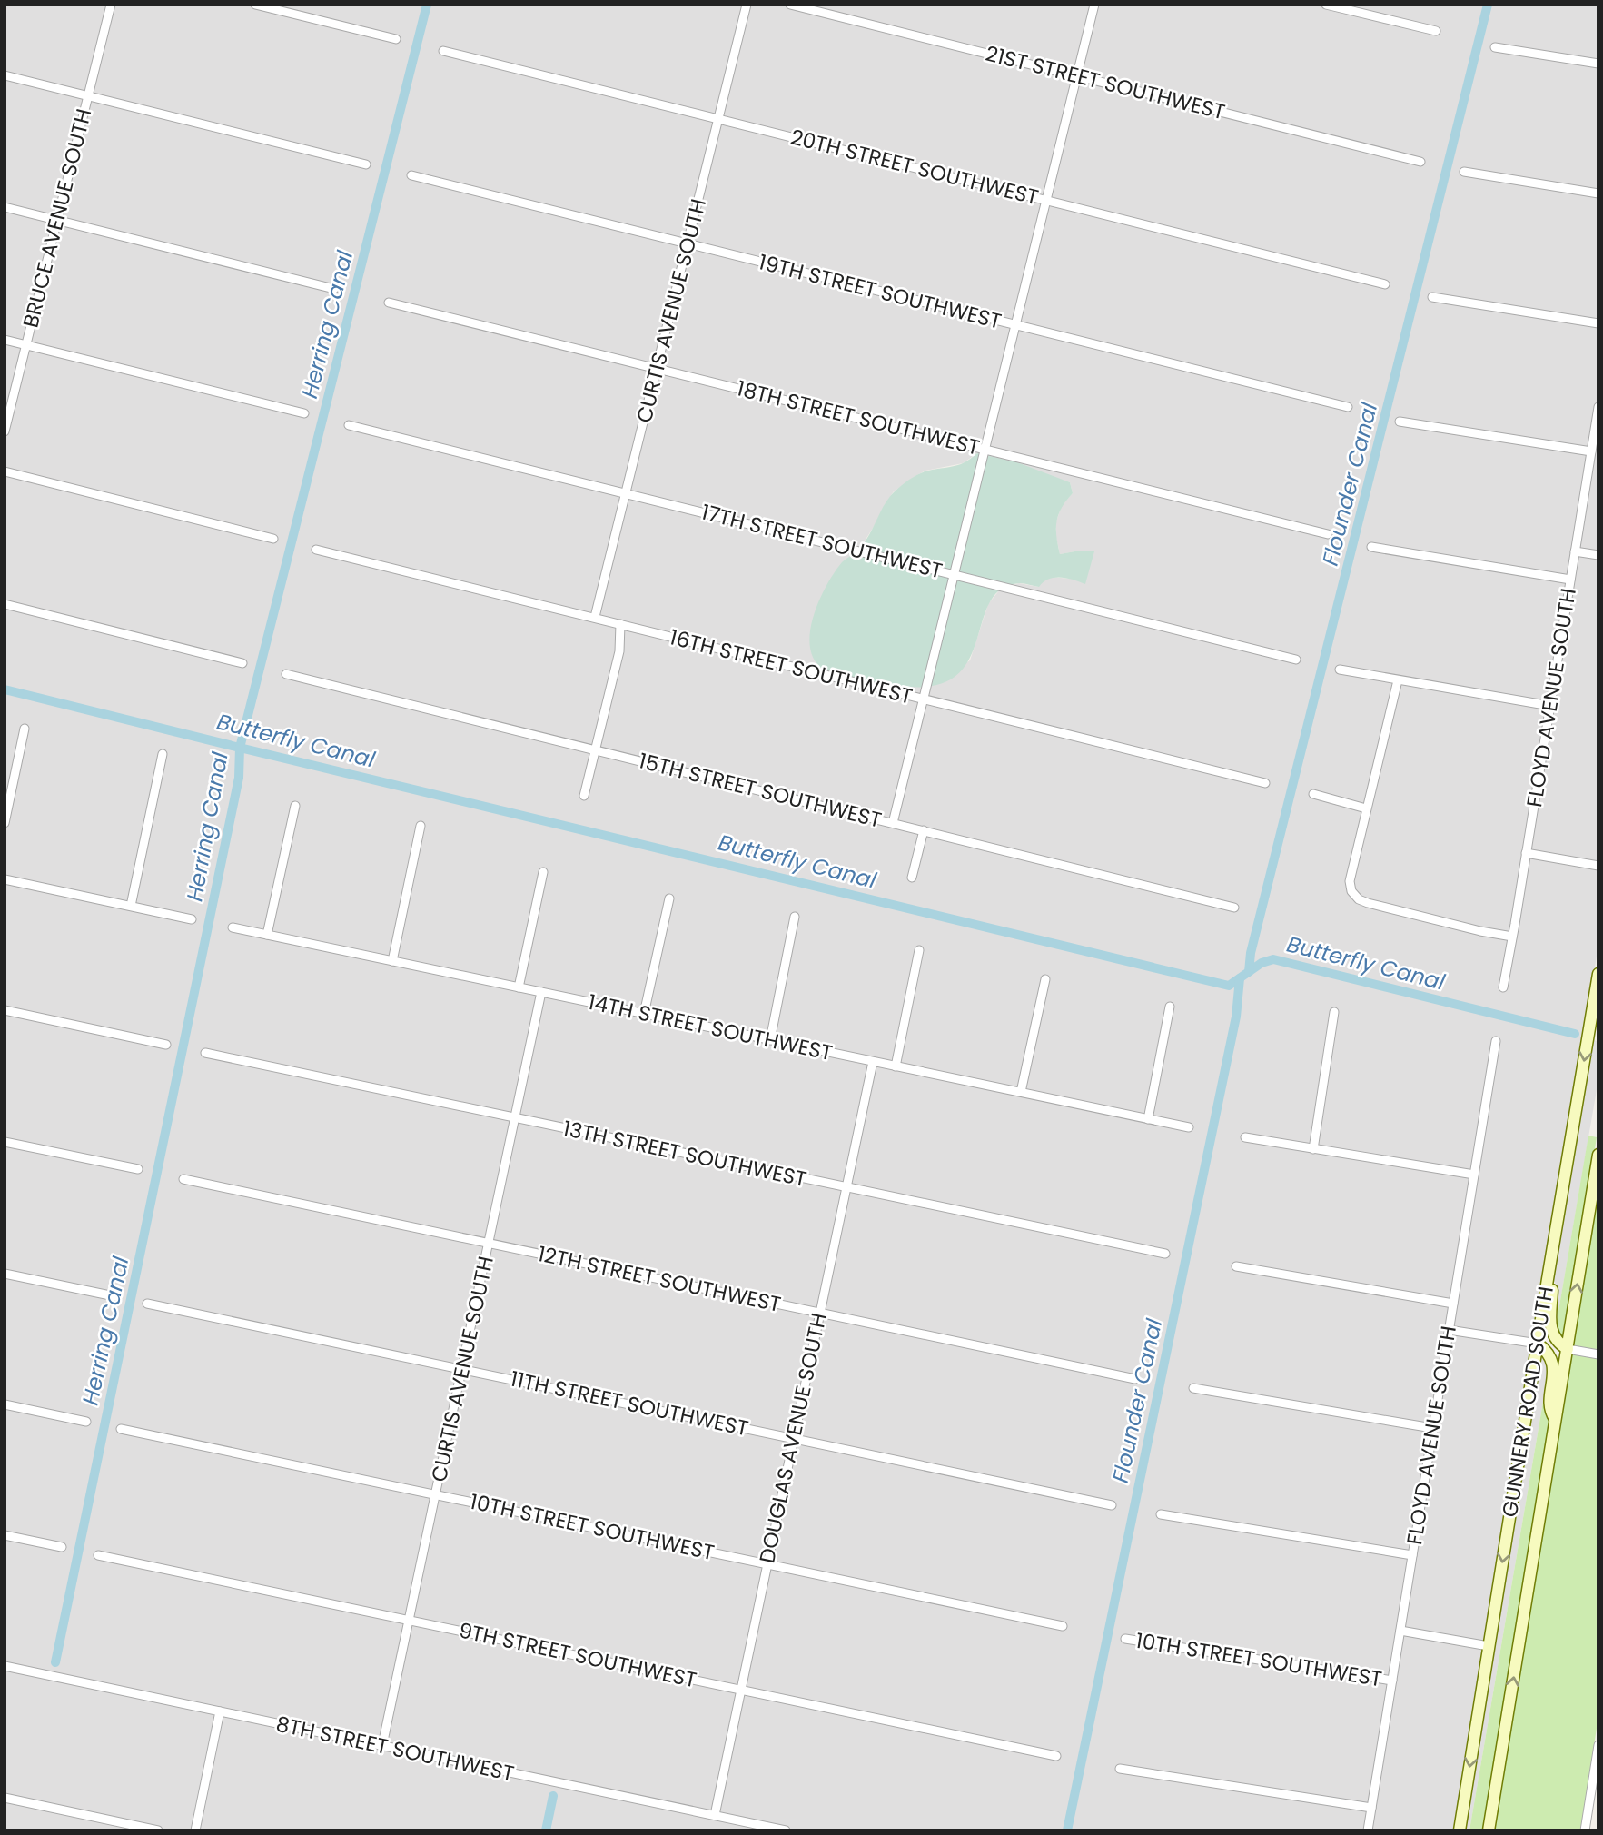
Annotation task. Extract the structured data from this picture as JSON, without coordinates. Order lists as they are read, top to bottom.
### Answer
{
  "streets": {
    "main road": ["GUNNERY ROAD SOUTH"],
    "street": [
      "21ST STREET SOUTHWEST",
      "20TH STREET SOUTHWEST",
      "BRUCE AVENUE SOUTH",
      "19TH STREET SOUTHWEST",
      "CURTIS AVENUE SOUTH",
      "18TH STREET SOUTHWEST",
      "17TH STREET SOUTHWEST",
      "16TH STREET SOUTHWEST",
      "FLOYD AVENUE SOUTH",
      "15TH STREET SOUTHWEST",
      "14TH STREET SOUTHWEST",
      "13TH STREET SOUTHWEST",
      "12TH STREET SOUTHWEST",
      "11TH STREET SOUTHWEST",
      "DOUGLAS AVENUE SOUTH",
      "10TH STREET SOUTHWEST",
      "9TH STREET SOUTHWEST",
      "8TH STREET SOUTHWEST"
    ]
  },
  "crossings": [
    ["20TH STREET SOUTHWEST", "CURTIS AVENUE SOUTH"],
    ["19TH STREET SOUTHWEST", "CURTIS AVENUE SOUTH"],
    ["CURTIS AVENUE SOUTH", "18TH STREET SOUTHWEST"],
    ["CURTIS AVENUE SOUTH", "17TH STREET SOUTHWEST"],
    ["CURTIS AVENUE SOUTH", "16TH STREET SOUTHWEST"],
    ["CURTIS AVENUE SOUTH", "14TH STREET SOUTHWEST"],
    ["CURTIS AVENUE SOUTH", "13TH STREET SOUTHWEST"],
    ["CURTIS AVENUE SOUTH", "12TH STREET SOUTHWEST"],
    ["CURTIS AVENUE SOUTH", "11TH STREET SOUTHWEST"],
    ["CURTIS AVENUE SOUTH", "10TH STREET SOUTHWEST"],
    ["CURTIS AVENUE SOUTH", "9TH STREET SOUTHWEST"],
    ["CURTIS AVENUE SOUTH", "8TH STREET SOUTHWEST"],
    ["FLOYD AVENUE SOUTH", "10TH STREET SOUTHWEST"],
    ["14TH STREET SOUTHWEST", "DOUGLAS AVENUE SOUTH"],
    ["13TH STREET SOUTHWEST", "DOUGLAS AVENUE SOUTH"],
    ["12TH STREET SOUTHWEST", "DOUGLAS AVENUE SOUTH"],
    ["11TH STREET SOUTHWEST", "DOUGLAS AVENUE SOUTH"],
    ["DOUGLAS AVENUE SOUTH", "10TH STREET SOUTHWEST"],
    ["DOUGLAS AVENUE SOUTH", "9TH STREET SOUTHWEST"],
    ["DOUGLAS AVENUE SOUTH", "8TH STREET SOUTHWEST"]
  ],
  "water": ["Herring Canal", "Flounder Canal", "Butterfly Canal"]
}
